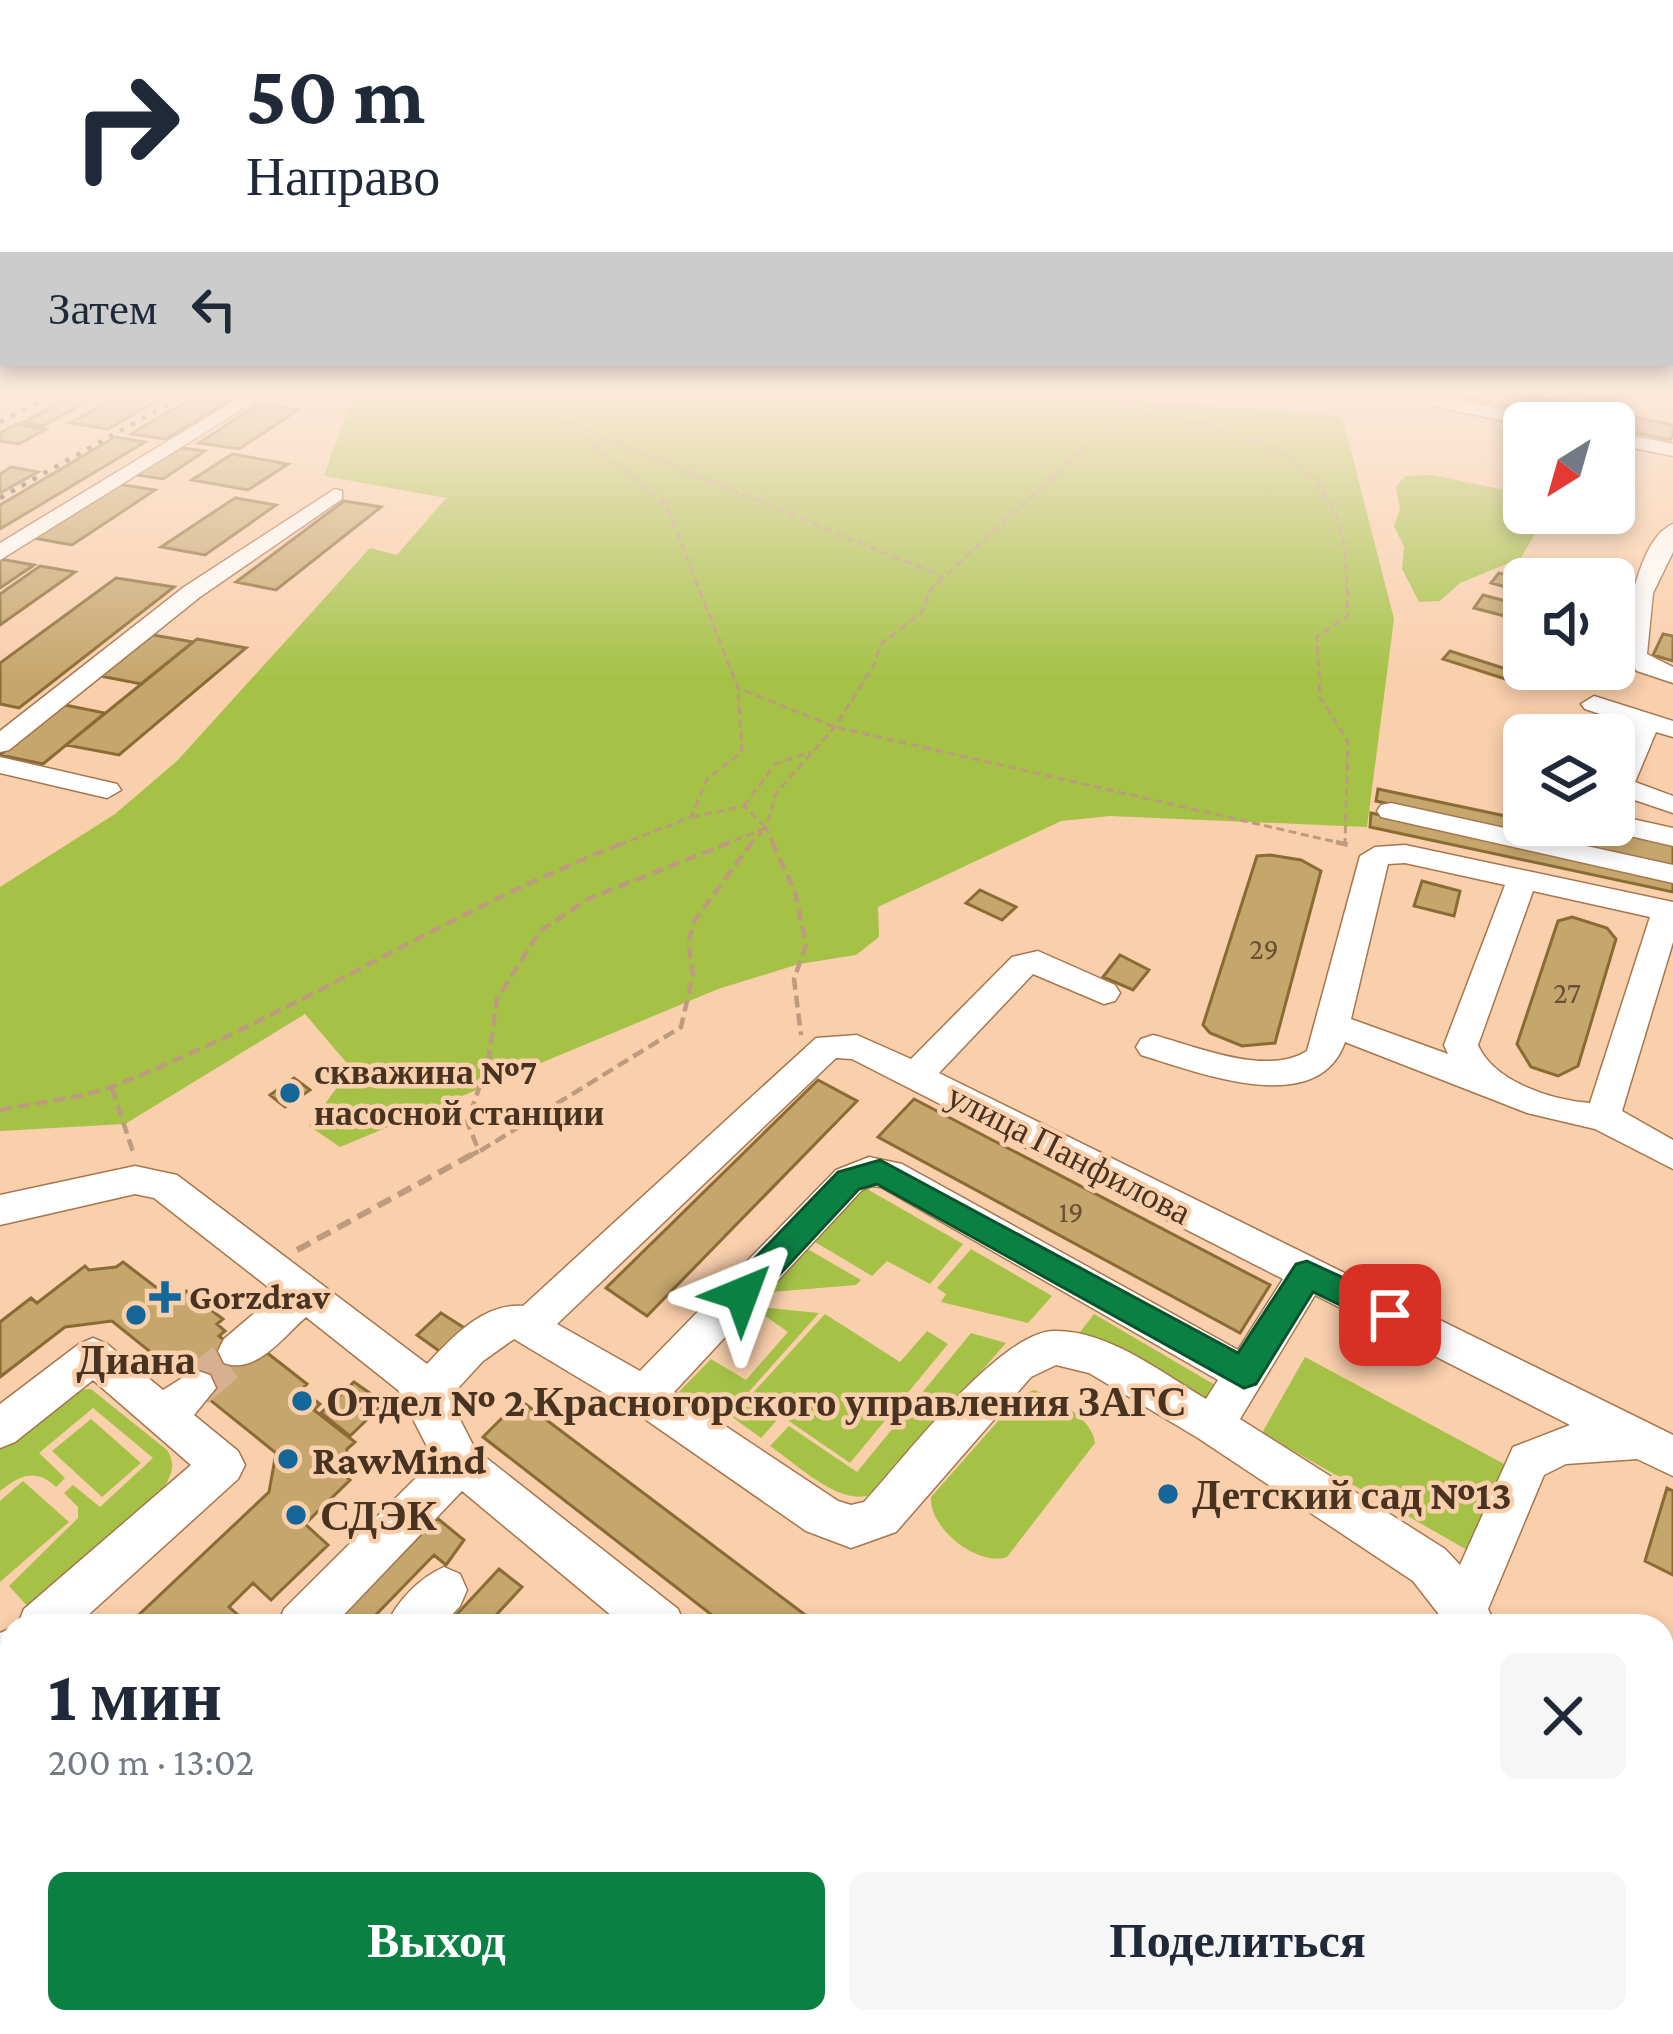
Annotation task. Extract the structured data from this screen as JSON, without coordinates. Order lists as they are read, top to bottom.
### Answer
{
  "streets": {
    "street": ["улица Панфилова"]
  },
  "places": {
    "other": [
      "скважина №7 насосной станции",
      "Диана",
      "Отдел № 2 Красногорского управления ЗАГС",
      "RawMind",
      "Детский сад №13",
      "СДЭК"
    ],
    "health": ["Gorzdrav"]
  },
  "house_numbers": ["29", "27", "19"],
  "north": "bottom left",
  "page": {
    "turn": ["50 m", "Направо"],
    "then": "Затем",
    "heading": ["1 мин", "200 m · 13:02"],
    "buttons": ["Выход", "Поделиться"]
  }
}
